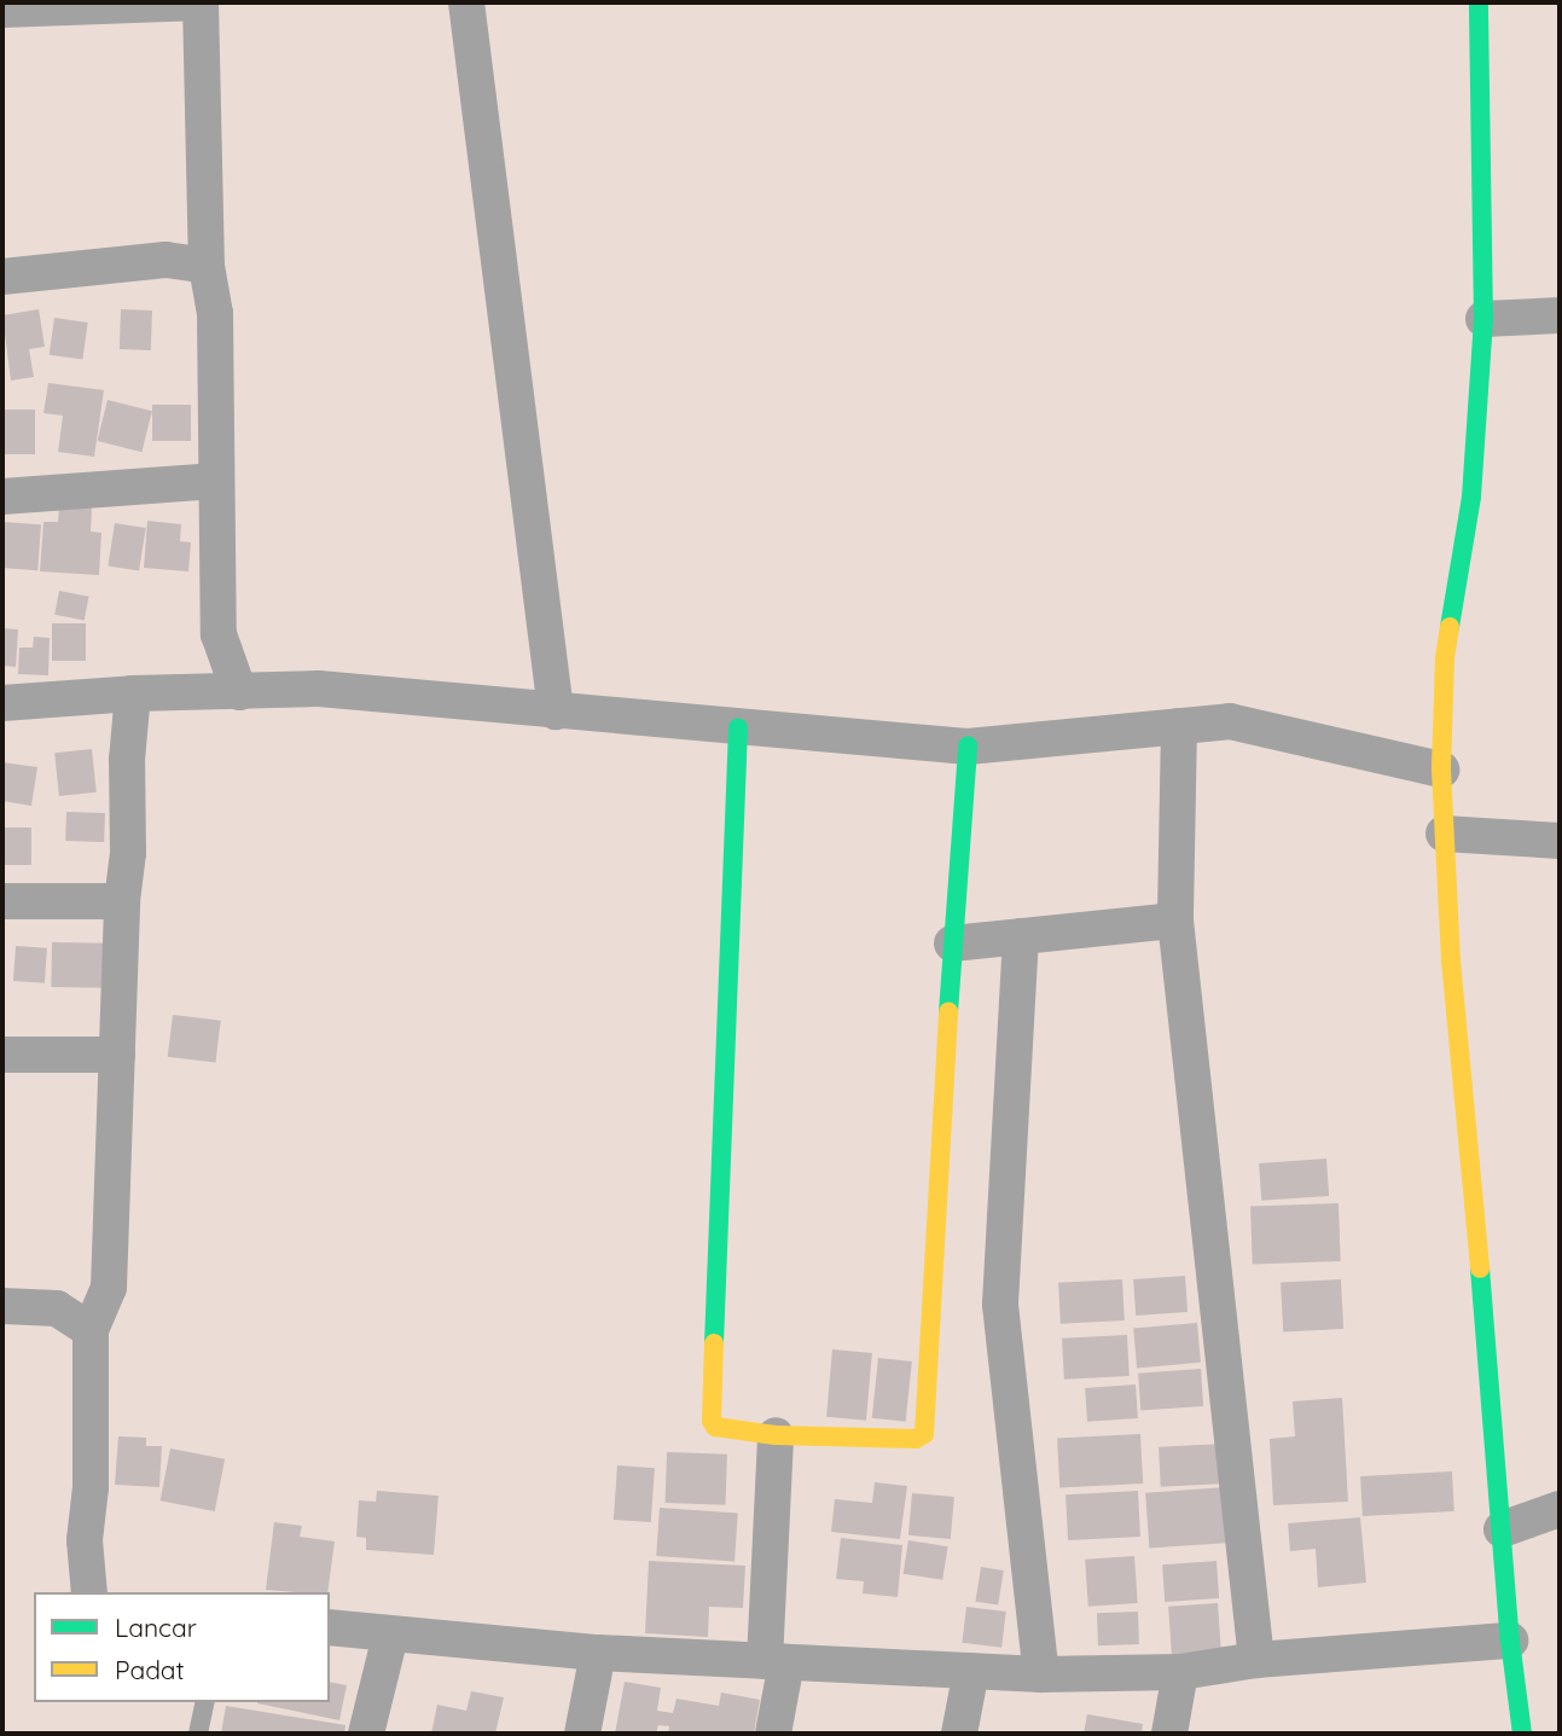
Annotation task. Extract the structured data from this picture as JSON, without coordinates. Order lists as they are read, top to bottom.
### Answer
{
  "legend": ["Lancar", "Padat"]
}
